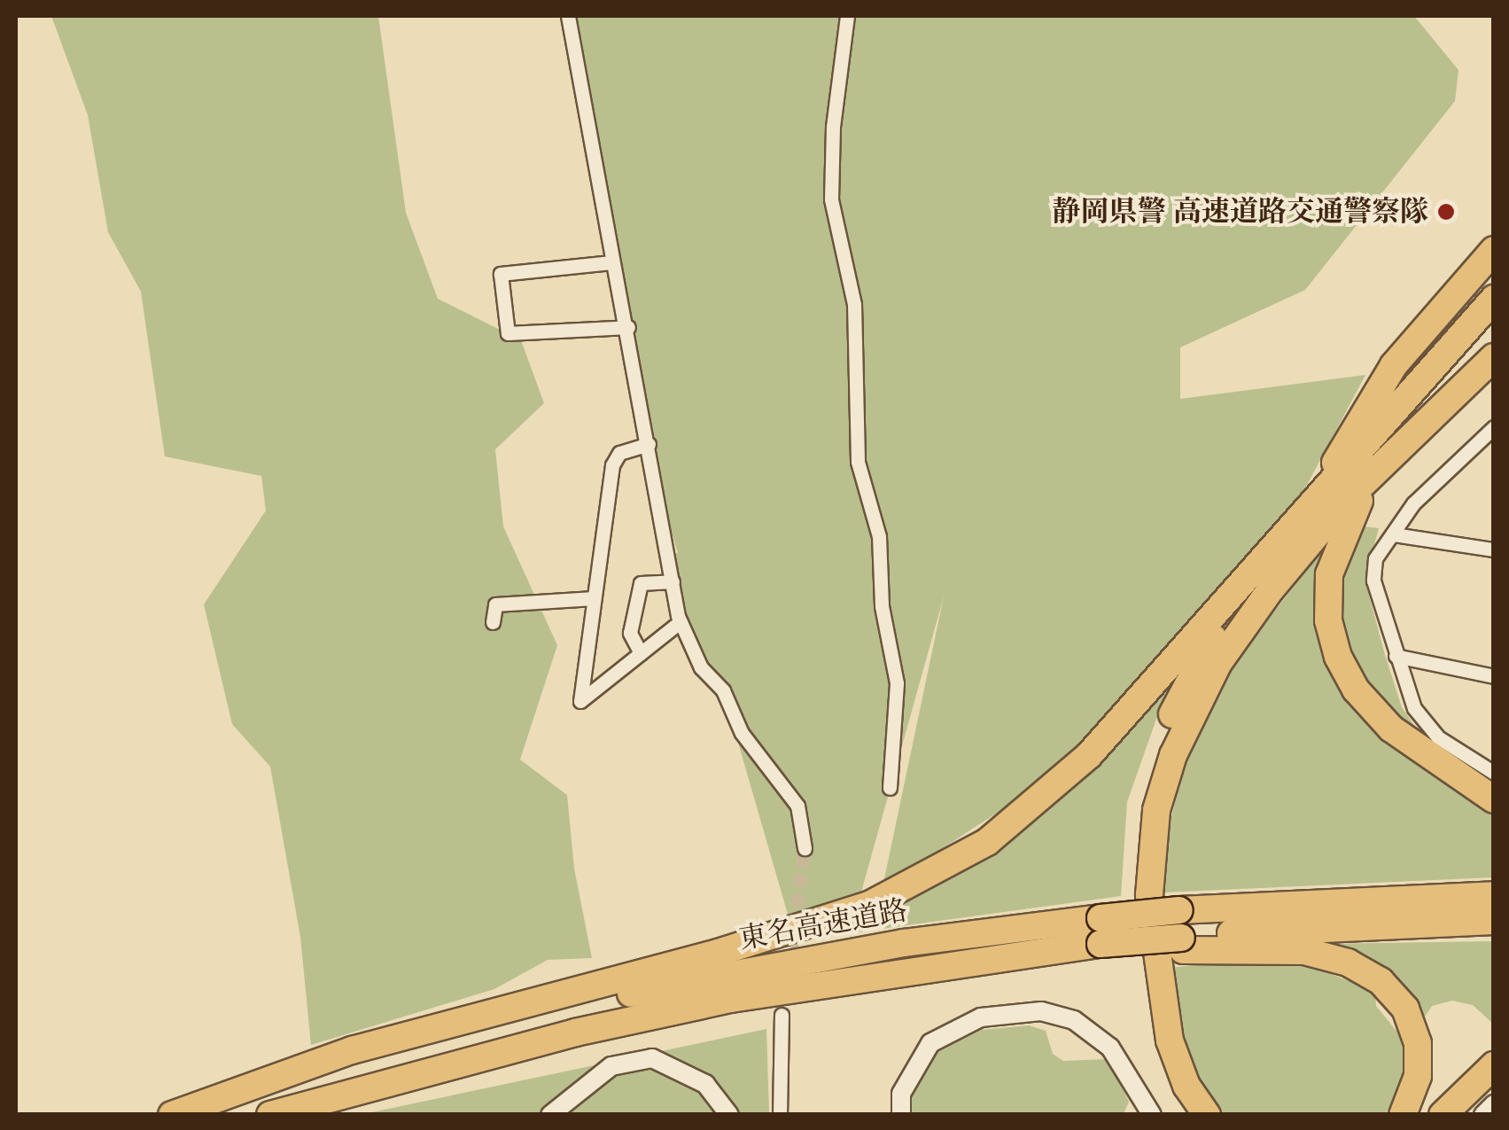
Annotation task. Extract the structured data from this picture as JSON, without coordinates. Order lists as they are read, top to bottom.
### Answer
{
  "streets": {
    "highway": ["東名高速道路"]
  },
  "places": ["静岡県警 高速道路交通警察隊"]
}
